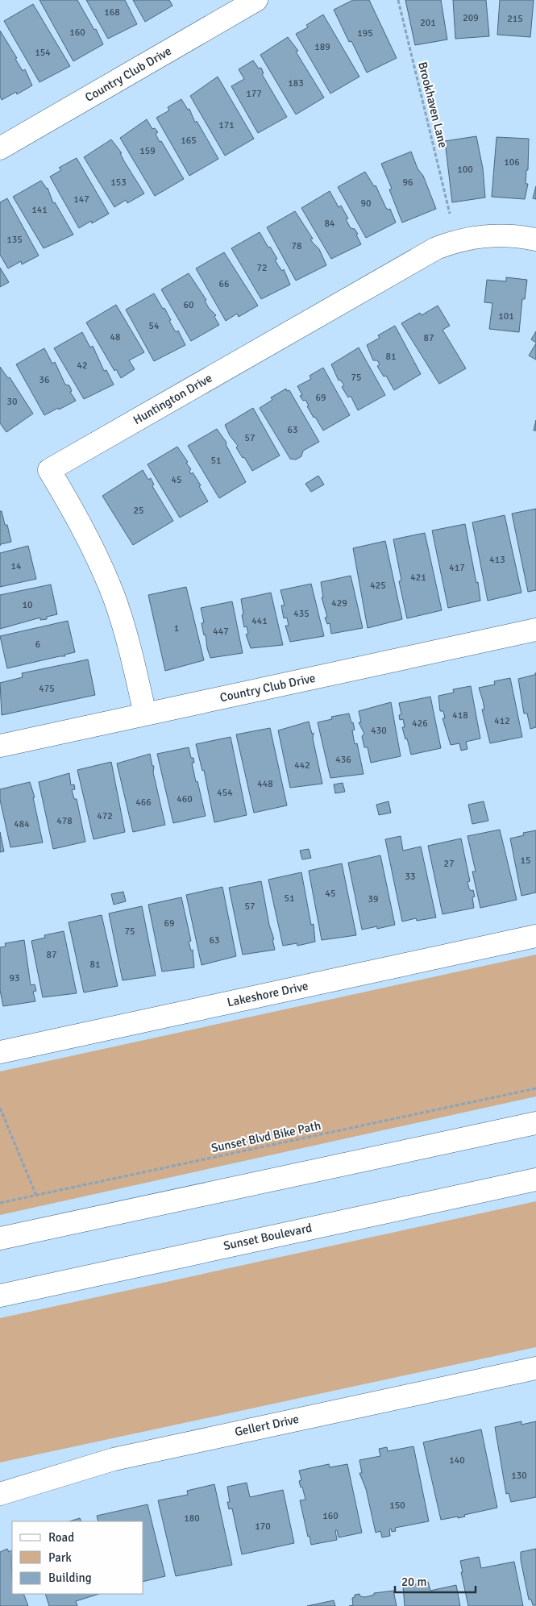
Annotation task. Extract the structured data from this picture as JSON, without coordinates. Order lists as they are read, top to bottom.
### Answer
{
  "streets": {
    "street": [
      "Country Club Drive",
      "Huntington Drive",
      "Lakeshore Drive",
      "Sunset Boulevard",
      "Gellert Drive"
    ],
    "path": ["Brookhaven Lane", "Sunset Blvd Bike Path"]
  },
  "crossings": [
    ["Country Club Drive", "Huntington Drive"]
  ],
  "house_numbers": [
    "168",
    "209",
    "215",
    "201",
    "160",
    "195",
    "189",
    "154",
    "183",
    "177",
    "171",
    "165",
    "159",
    "106",
    "100",
    "153",
    "96",
    "147",
    "90",
    "141",
    "84",
    "135",
    "78",
    "72",
    "66",
    "60",
    "101",
    "54",
    "48",
    "87",
    "81",
    "42",
    "75",
    "36",
    "69",
    "30",
    "63",
    "57",
    "51",
    "45",
    "25",
    "413",
    "14",
    "417",
    "421",
    "425",
    "429",
    "10",
    "435",
    "441",
    "1",
    "447",
    "6",
    "475",
    "418",
    "412",
    "426",
    "430",
    "436",
    "442",
    "448",
    "454",
    "460",
    "466",
    "472",
    "478",
    "484",
    "15",
    "27",
    "33",
    "45",
    "51",
    "39",
    "57",
    "69",
    "75",
    "63",
    "87",
    "81",
    "93",
    "140",
    "130",
    "150",
    "160",
    "180",
    "170"
  ],
  "legend": ["Road", "Park", "Building"],
  "scale_bar": "20 m"
}
